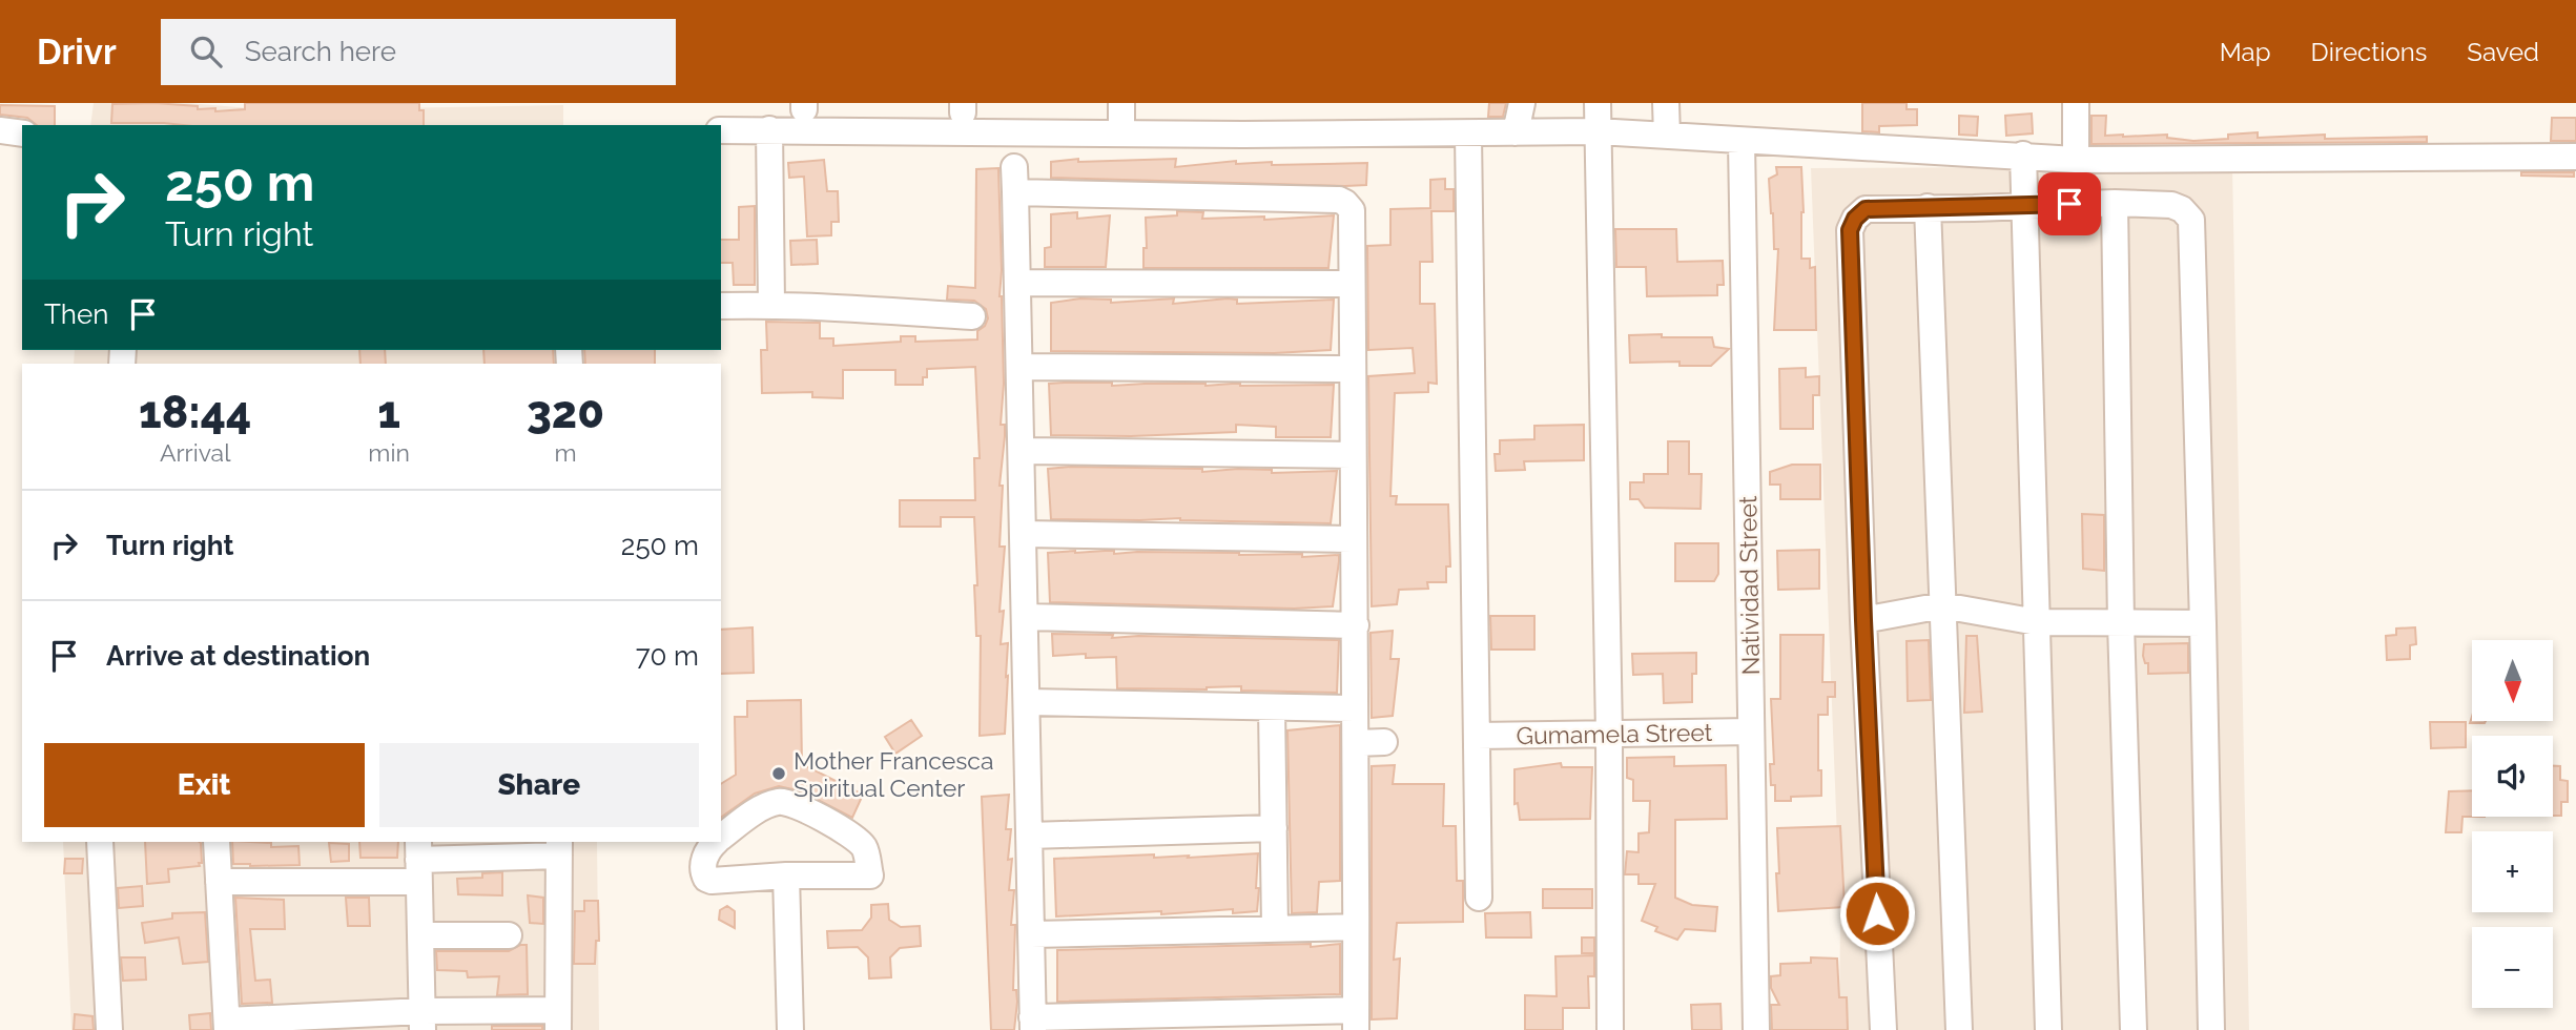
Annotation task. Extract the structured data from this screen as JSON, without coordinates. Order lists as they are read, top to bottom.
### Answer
{
  "streets": {
    "street": ["Natividad Street", "Gumamela Street"]
  },
  "crossings": [
    ["Natividad Street", "Gumamela Street"]
  ],
  "places": ["Mother Francesca Spiritual Center"],
  "north": "bottom",
  "page": {
    "header": "Drivr",
    "search": "Search here",
    "nav": ["Map", "Directions", "Saved"],
    "turn": ["250 m", "Turn right"],
    "then": "Then",
    "eta": [
      "18:44",
      "Arrival",
      "1",
      "min",
      "320",
      "m"
    ],
    "list": [
      {
        "name": "Turn right",
        "value": "250 m"
      },
      {
        "name": "Arrive at destination",
        "value": "70 m"
      }
    ],
    "map_buttons": ["+", "−"],
    "buttons": ["Exit", "Share"]
  }
}
